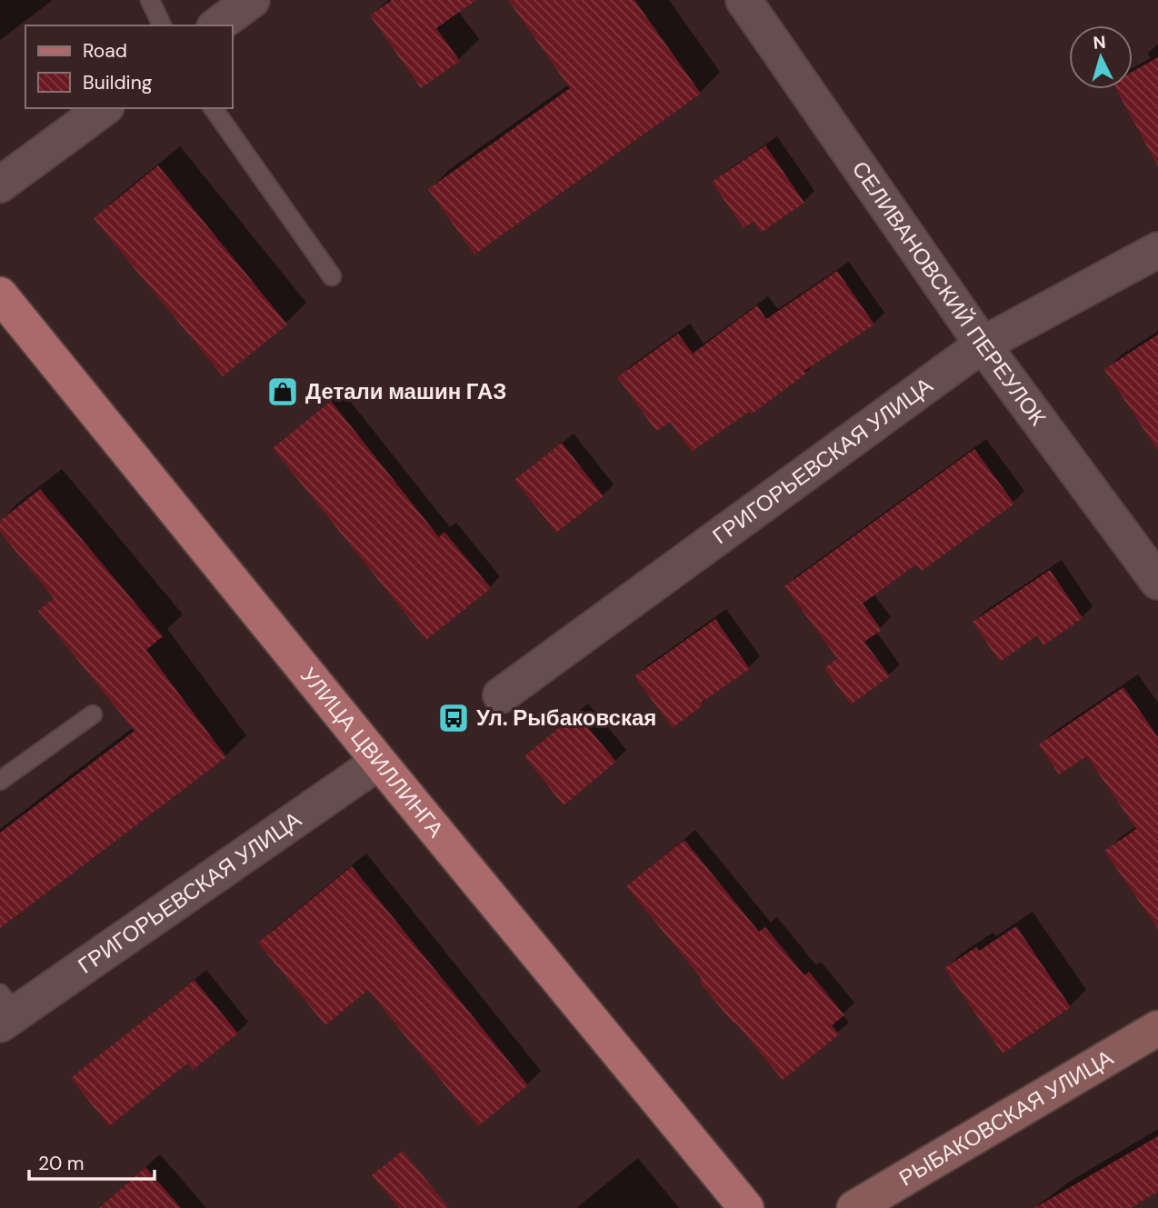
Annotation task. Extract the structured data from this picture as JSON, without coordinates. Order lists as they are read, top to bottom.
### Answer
{
  "streets": {
    "main road": ["УЛИЦА ЦВИЛЛИНГА", "РЫБАКОВСКАЯ УЛИЦА"],
    "street": ["СЕЛИВАНОВСКИЙ ПЕРЕУЛОК", "ГРИГОРЬЕВСКАЯ УЛИЦА"]
  },
  "crossings": [
    ["СЕЛИВАНОВСКИЙ ПЕРЕУЛОК", "ГРИГОРЬЕВСКАЯ УЛИЦА"],
    ["ГРИГОРЬЕВСКАЯ УЛИЦА", "УЛИЦА ЦВИЛЛИНГА"]
  ],
  "places": {
    "shop": ["Детали машин ГАЗ"],
    "bus stop": ["Ул. Рыбаковская"]
  },
  "legend": ["Road", "Building"],
  "scale_bar": "20 m",
  "north": "top"
}
